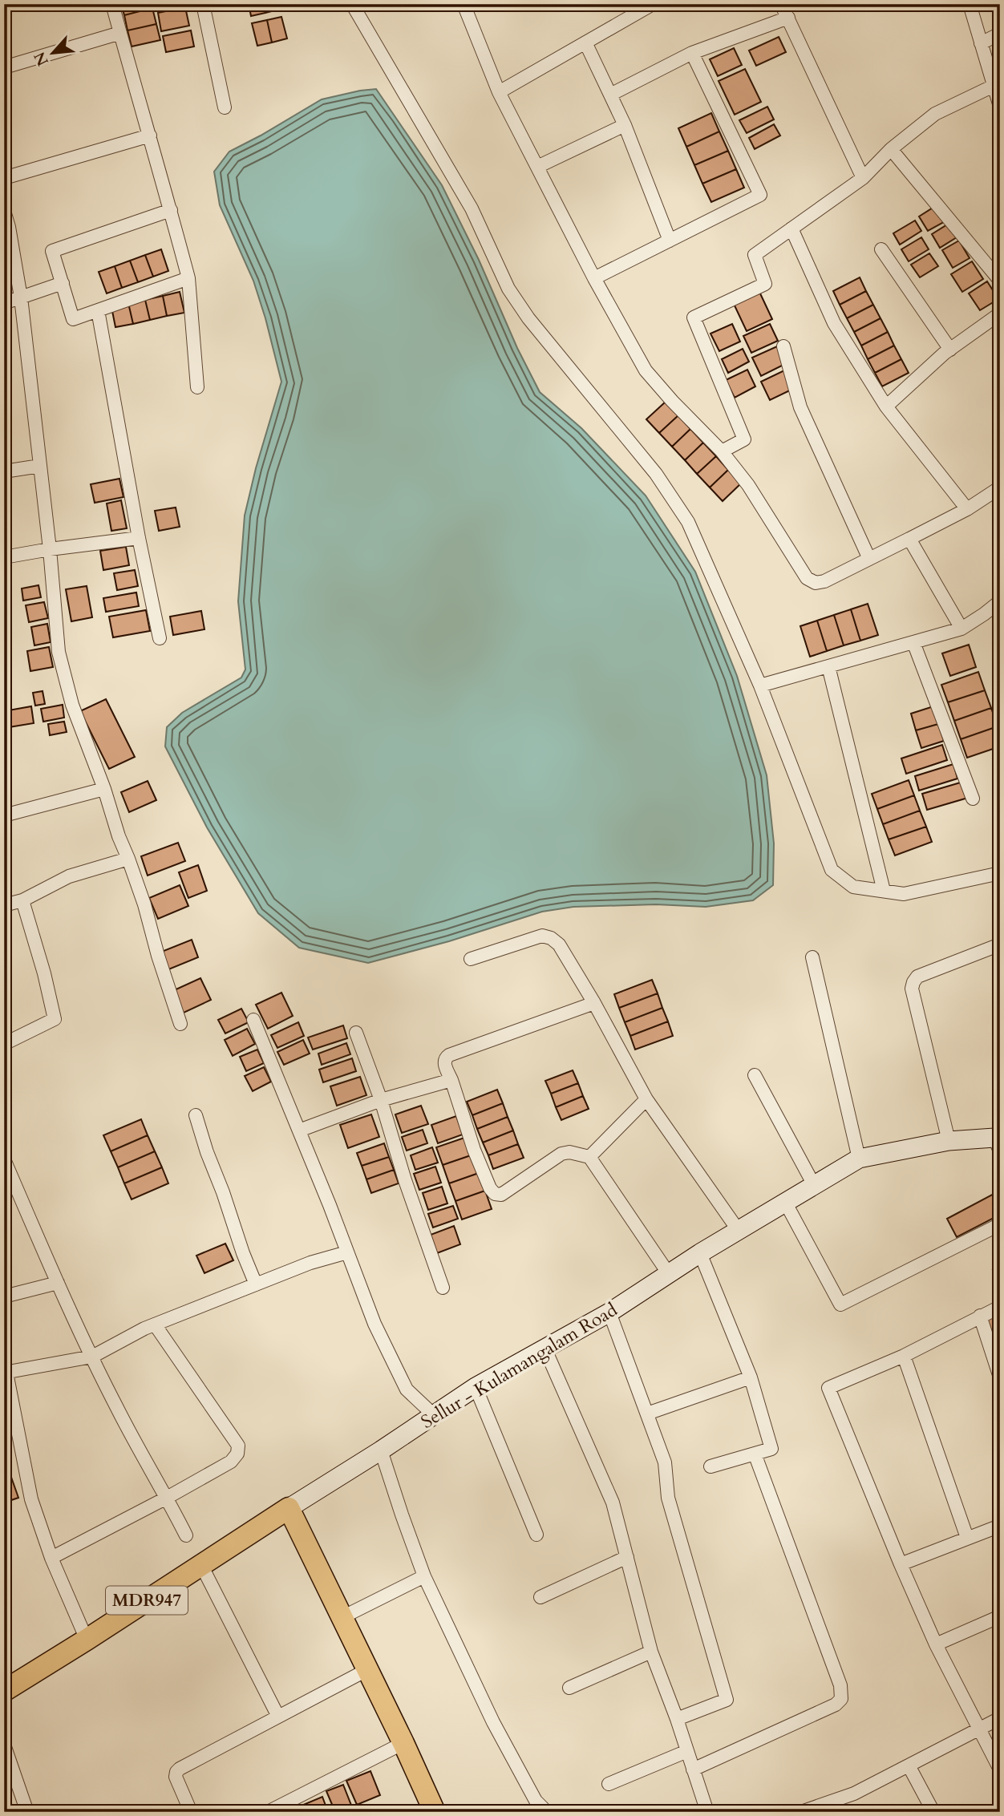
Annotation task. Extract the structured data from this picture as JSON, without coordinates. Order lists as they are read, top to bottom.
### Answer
{
  "streets": {
    "main road": ["Sellur - Kulamangalam Road", "MDR947"]
  },
  "north": "bottom left"
}
